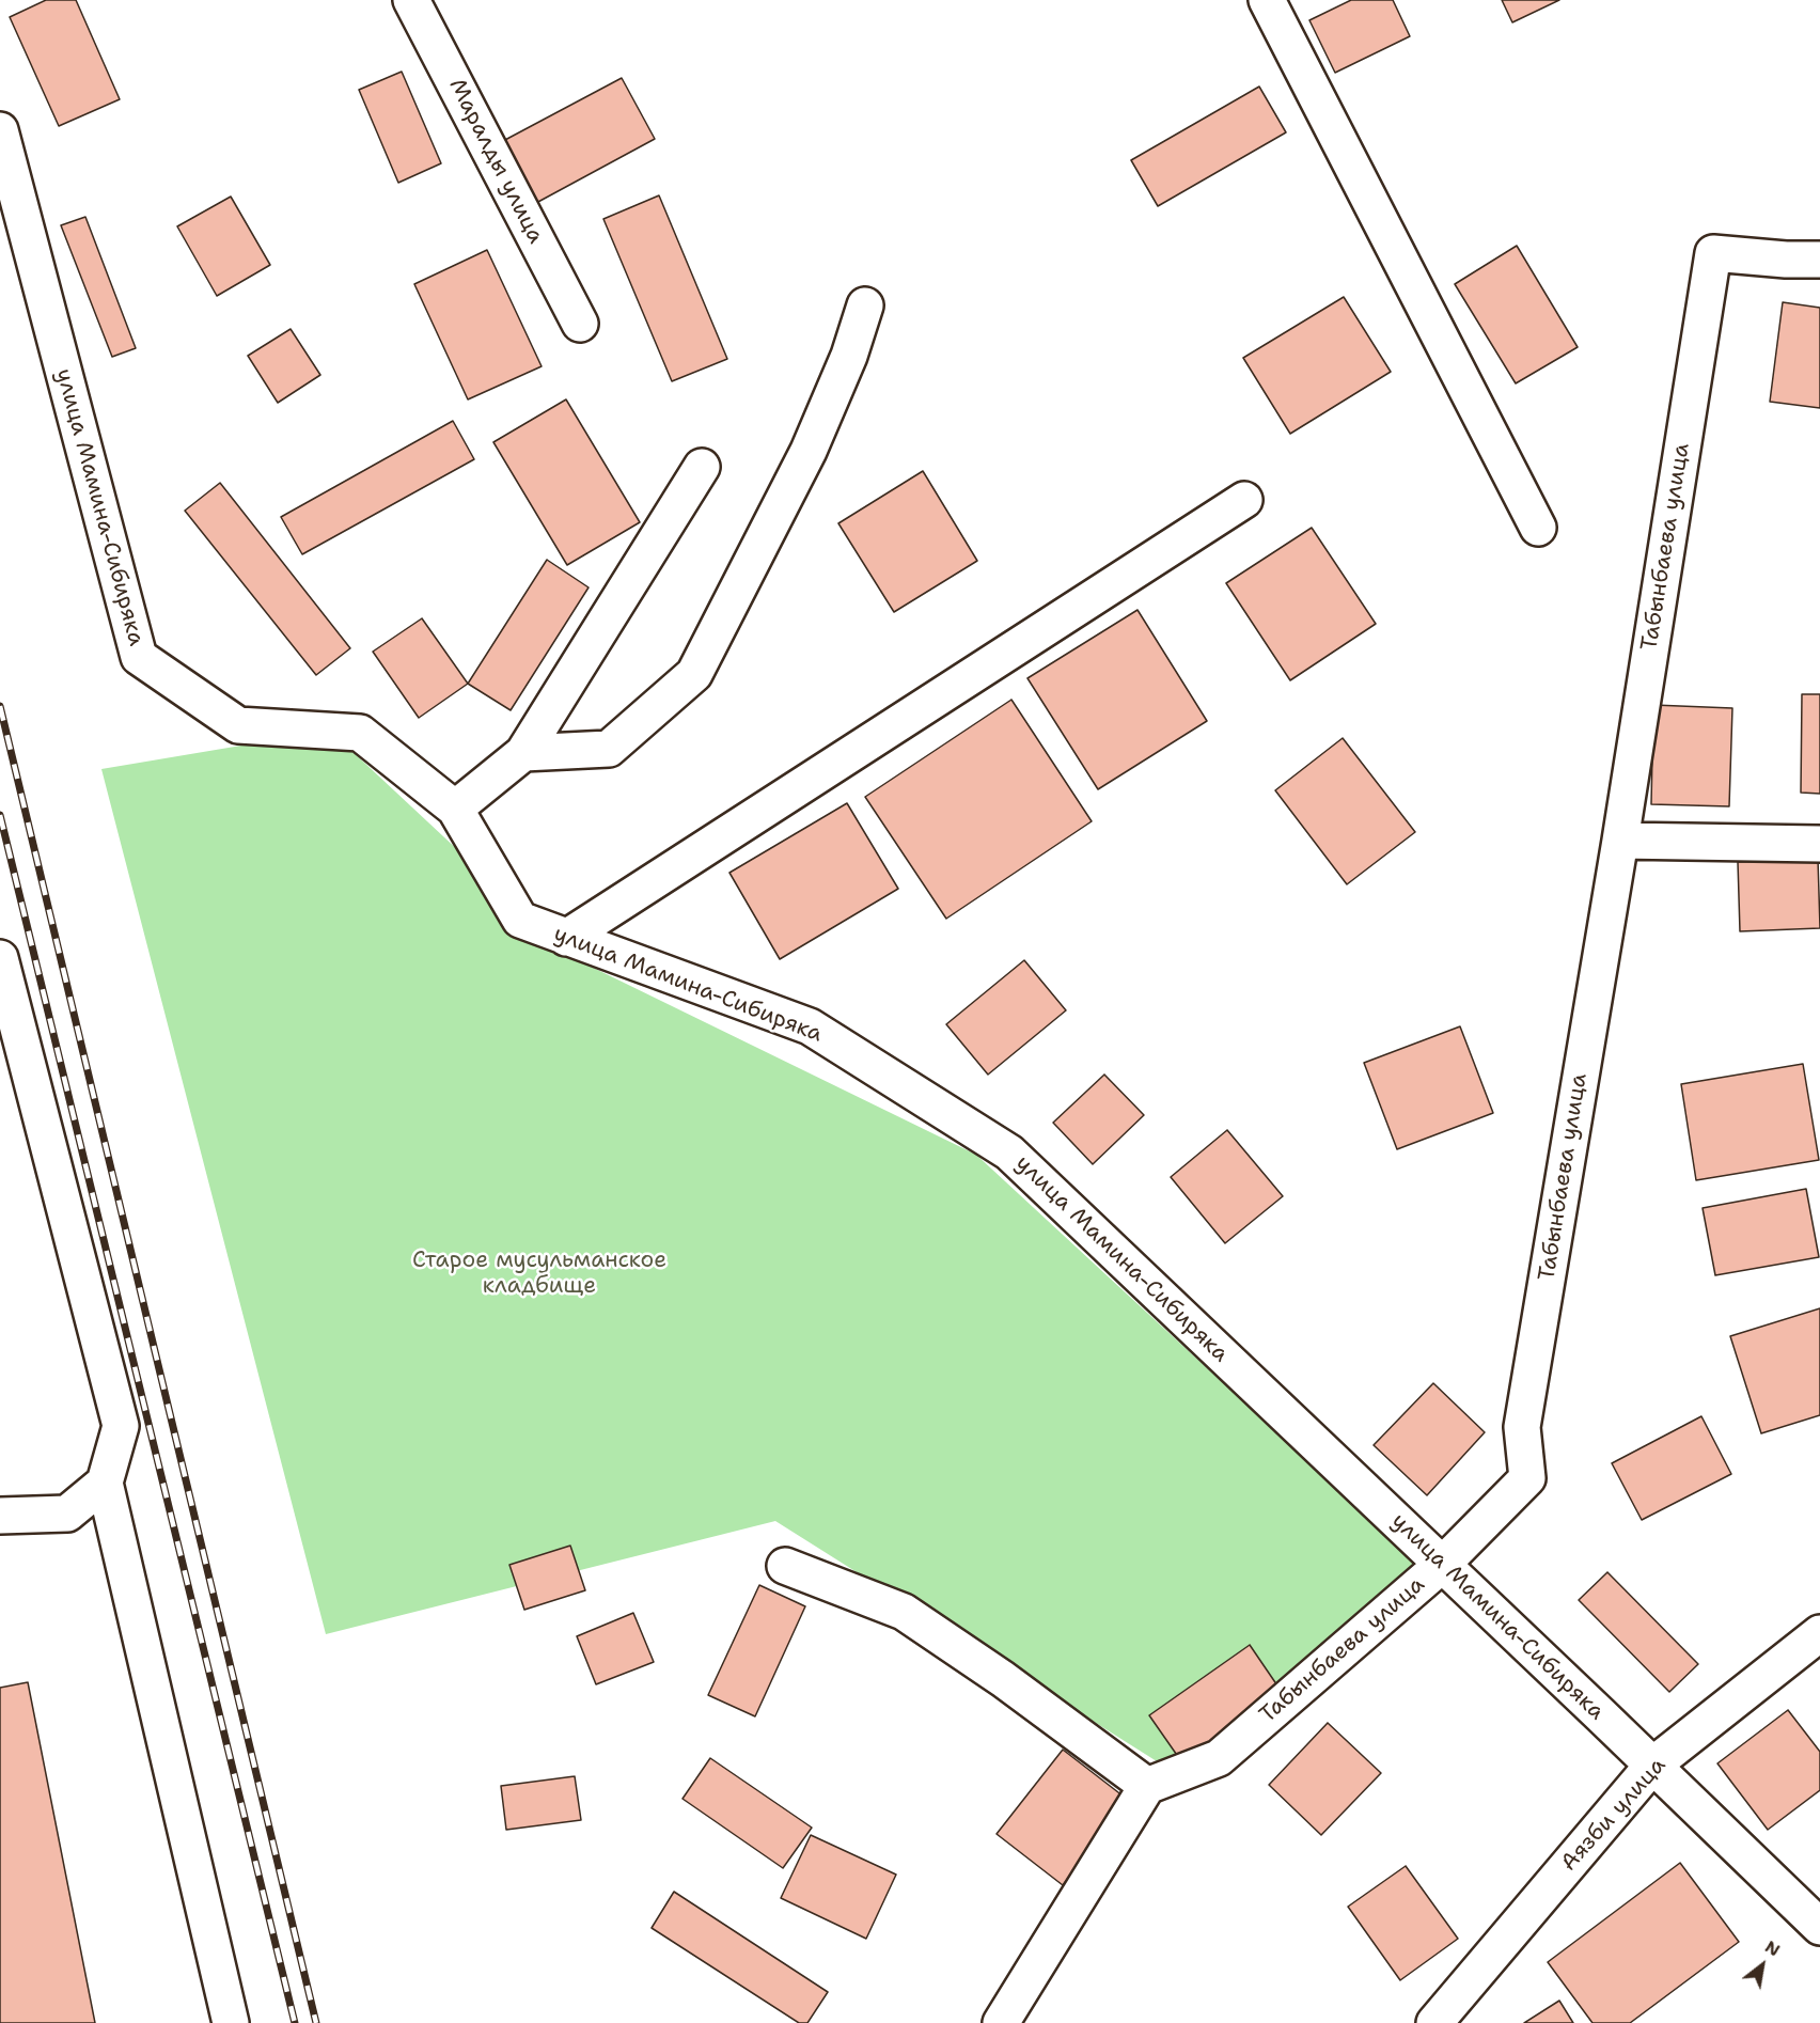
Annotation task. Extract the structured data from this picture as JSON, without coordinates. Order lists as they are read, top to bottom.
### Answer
{
  "streets": {
    "street": [
      "Маралды улица",
      "улица Мамина-Сибиряка",
      "Табынбаева улица",
      "Аязби улица"
    ]
  },
  "crossings": [
    ["улица Мамина-Сибиряка", "Табынбаева улица"],
    ["улица Мамина-Сибиряка", "Аязби улица"]
  ],
  "parks": ["Старое мусульманское кладбище"],
  "north": "top right"
}
